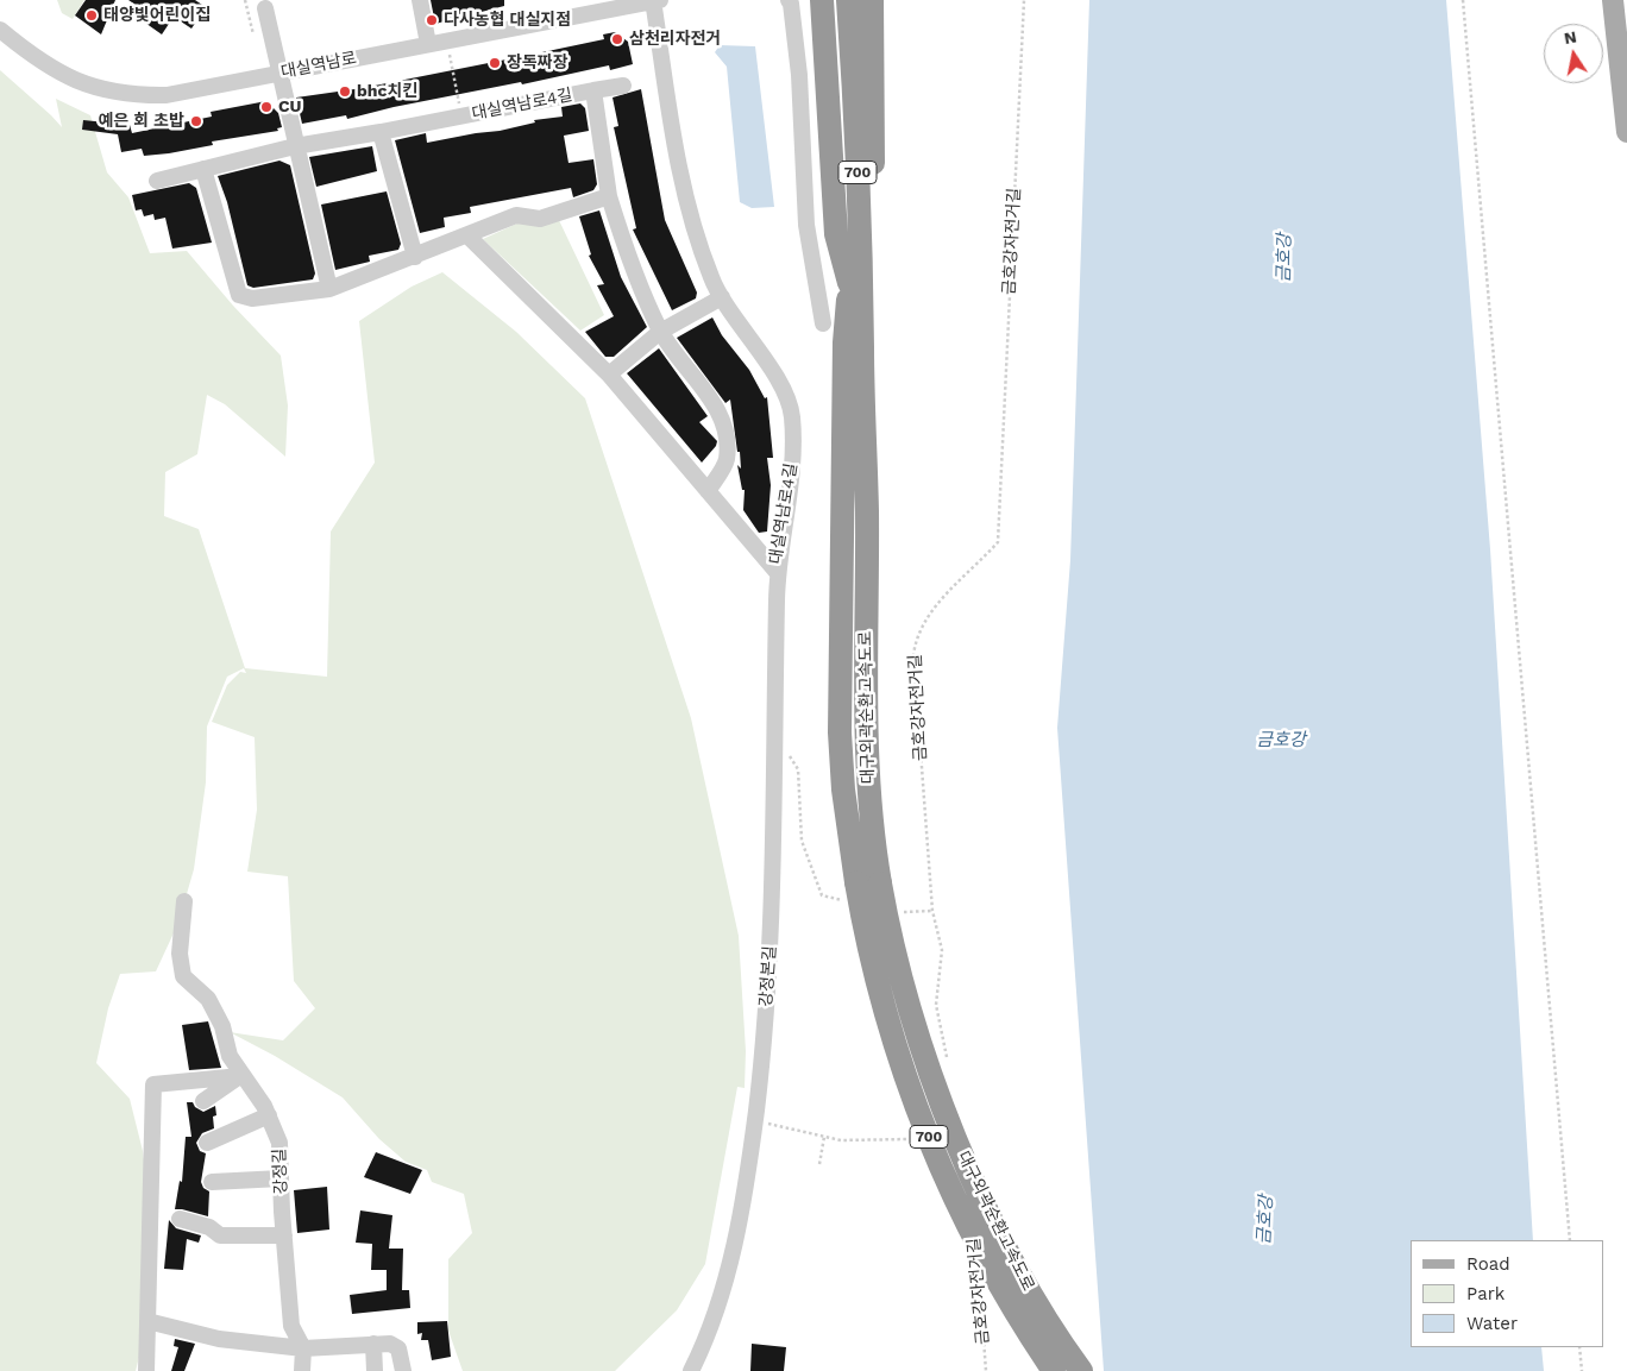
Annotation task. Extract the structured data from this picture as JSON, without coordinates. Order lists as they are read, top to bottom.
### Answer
{
  "streets": {
    "highway": ["700", "대구외곽순환고속도로"],
    "street": [
      "대실역남로",
      "대실역남로4길",
      "강정본길",
      "강정길"
    ],
    "path": ["금호강자전거길"]
  },
  "crossings": [
    ["대실역남로", "대실역남로4길"],
    ["대실역남로4길", "강정본길"]
  ],
  "water": ["금호강"],
  "places": [
    "태양빛어린이집",
    "다사농협 대실지점",
    "삼천리자전거",
    "장독짜장",
    "bhc치킨",
    "CU",
    "예은 회 초밥"
  ],
  "legend": ["Road", "Park", "Water"],
  "north": "top"
}
